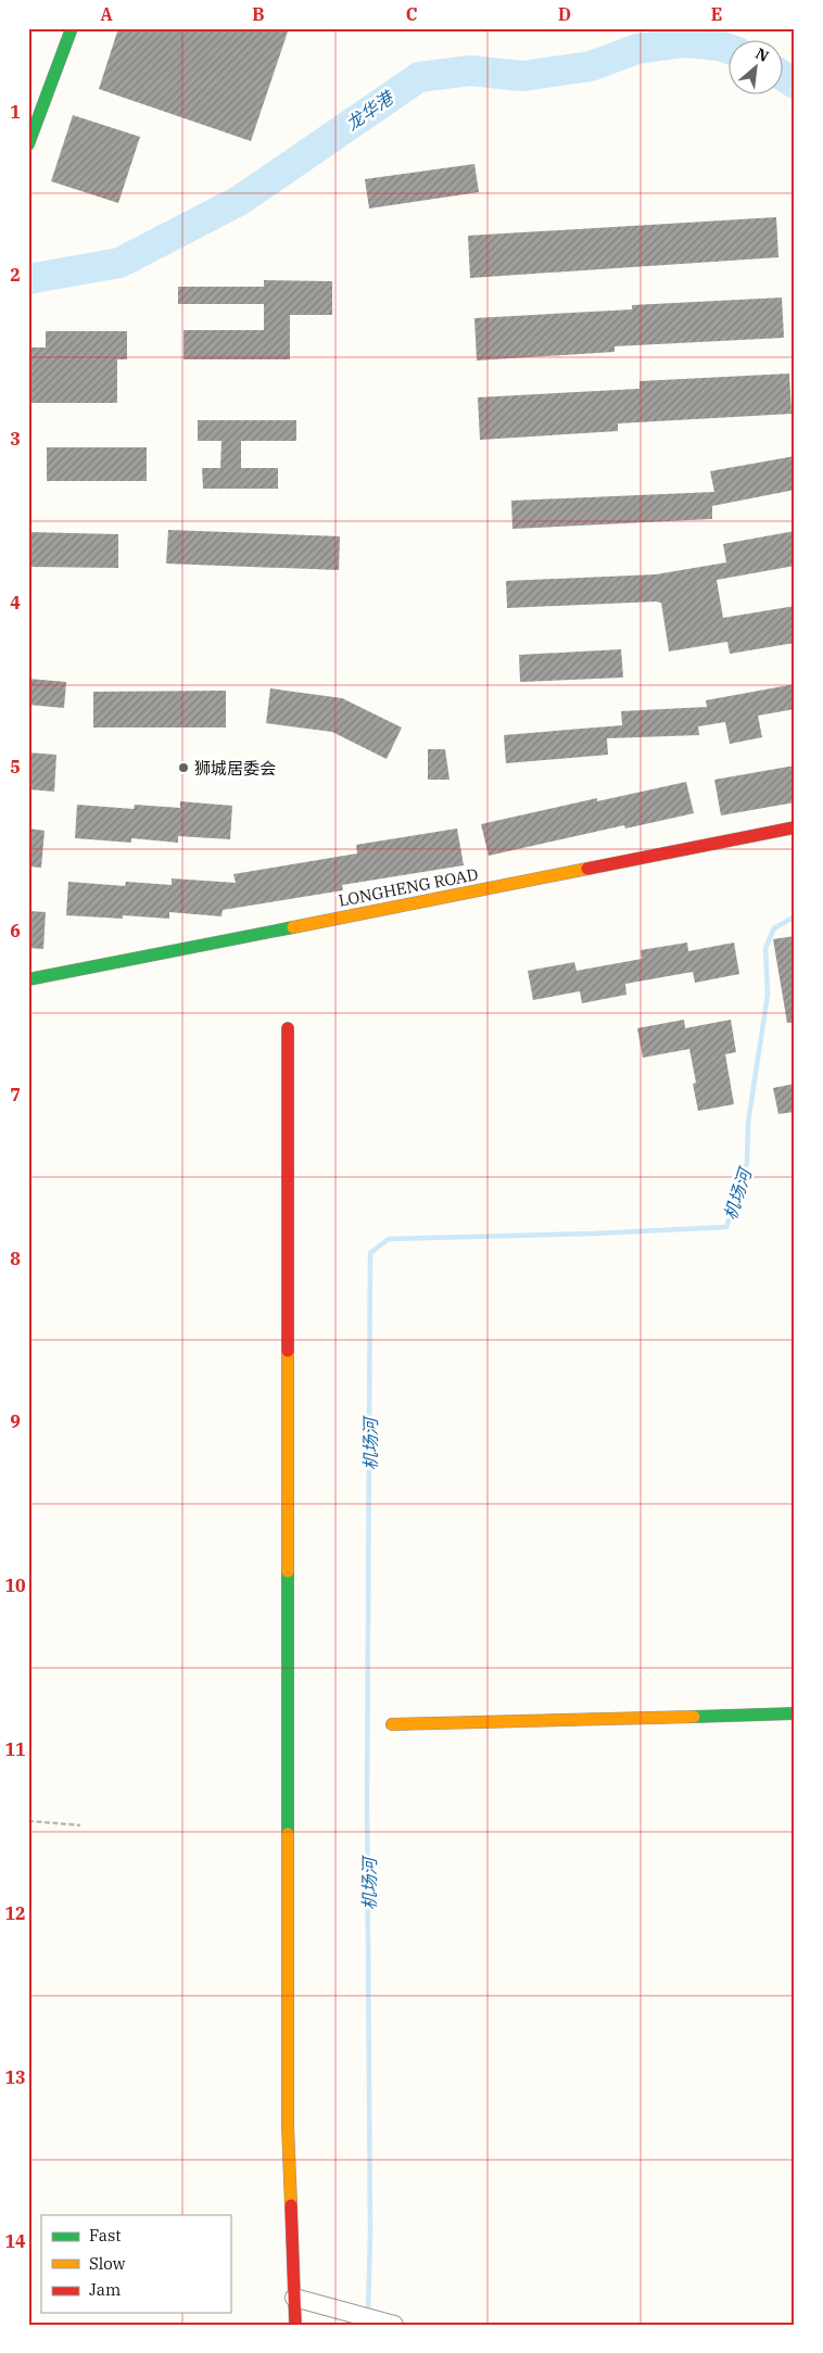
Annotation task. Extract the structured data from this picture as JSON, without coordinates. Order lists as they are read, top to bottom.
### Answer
{
  "streets": {
    "street": ["LONGHENG ROAD"]
  },
  "water": ["龙华港", "机场河"],
  "places": ["狮城居委会"],
  "legend": ["Fast", "Slow", "Jam"],
  "north": "top right",
  "grid": {
    "columns": [
      "A",
      "B",
      "C",
      "D",
      "E"
    ],
    "rows": [
      "1",
      "2",
      "3",
      "4",
      "5",
      "6",
      "7",
      "8",
      "9",
      "10",
      "11",
      "12",
      "13",
      "14"
    ]
  }
}
